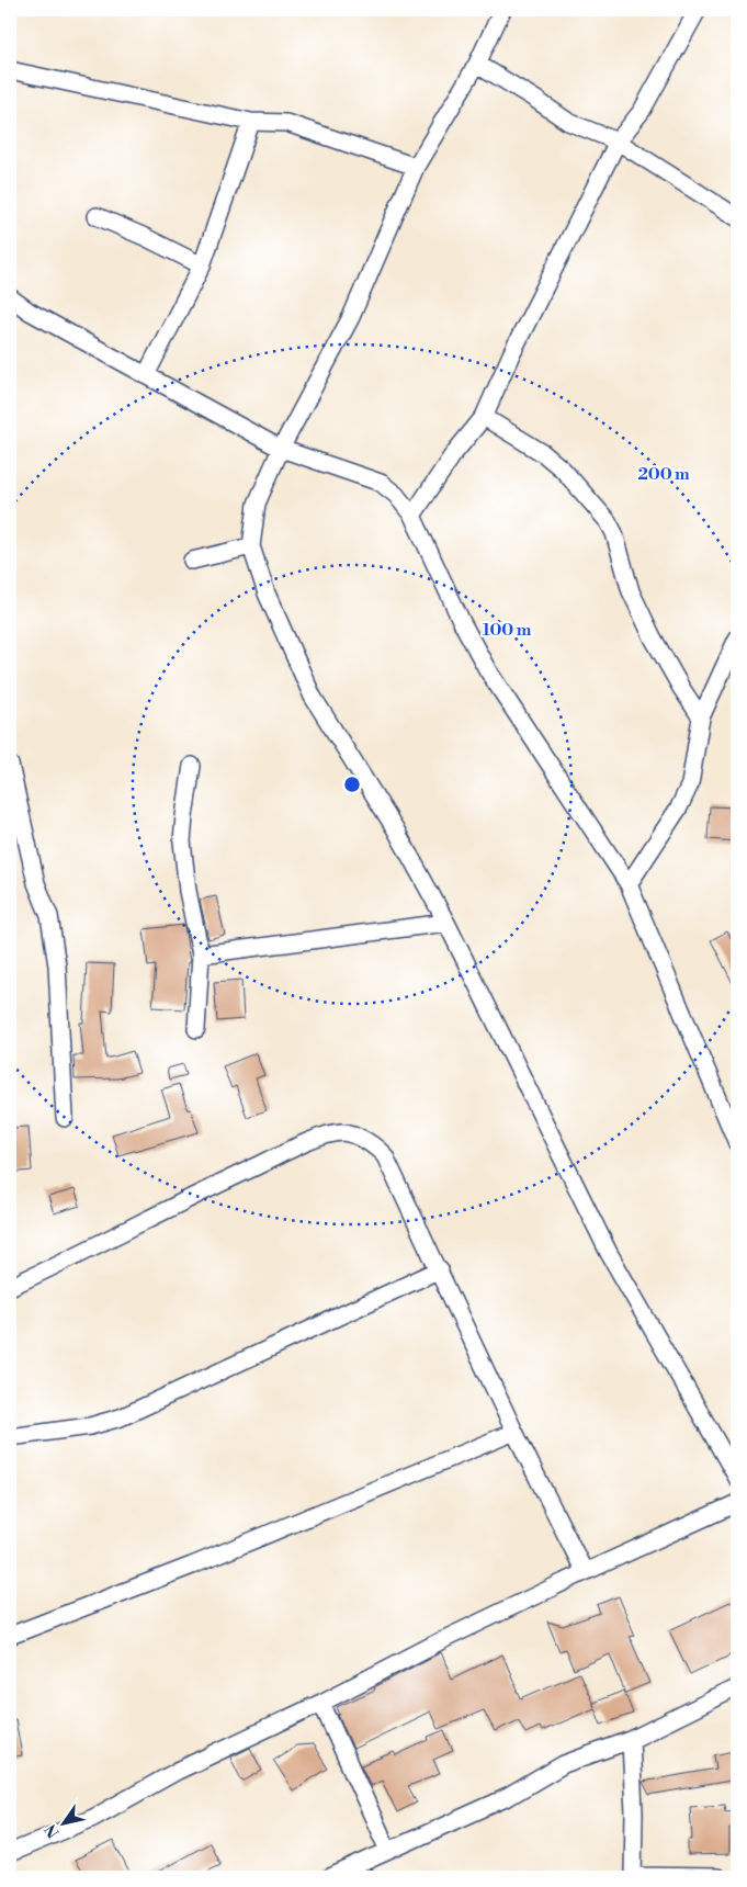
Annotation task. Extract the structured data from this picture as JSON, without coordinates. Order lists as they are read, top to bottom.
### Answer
{
  "north": "bottom left",
  "rings": ["200 m", "100 m"]
}
